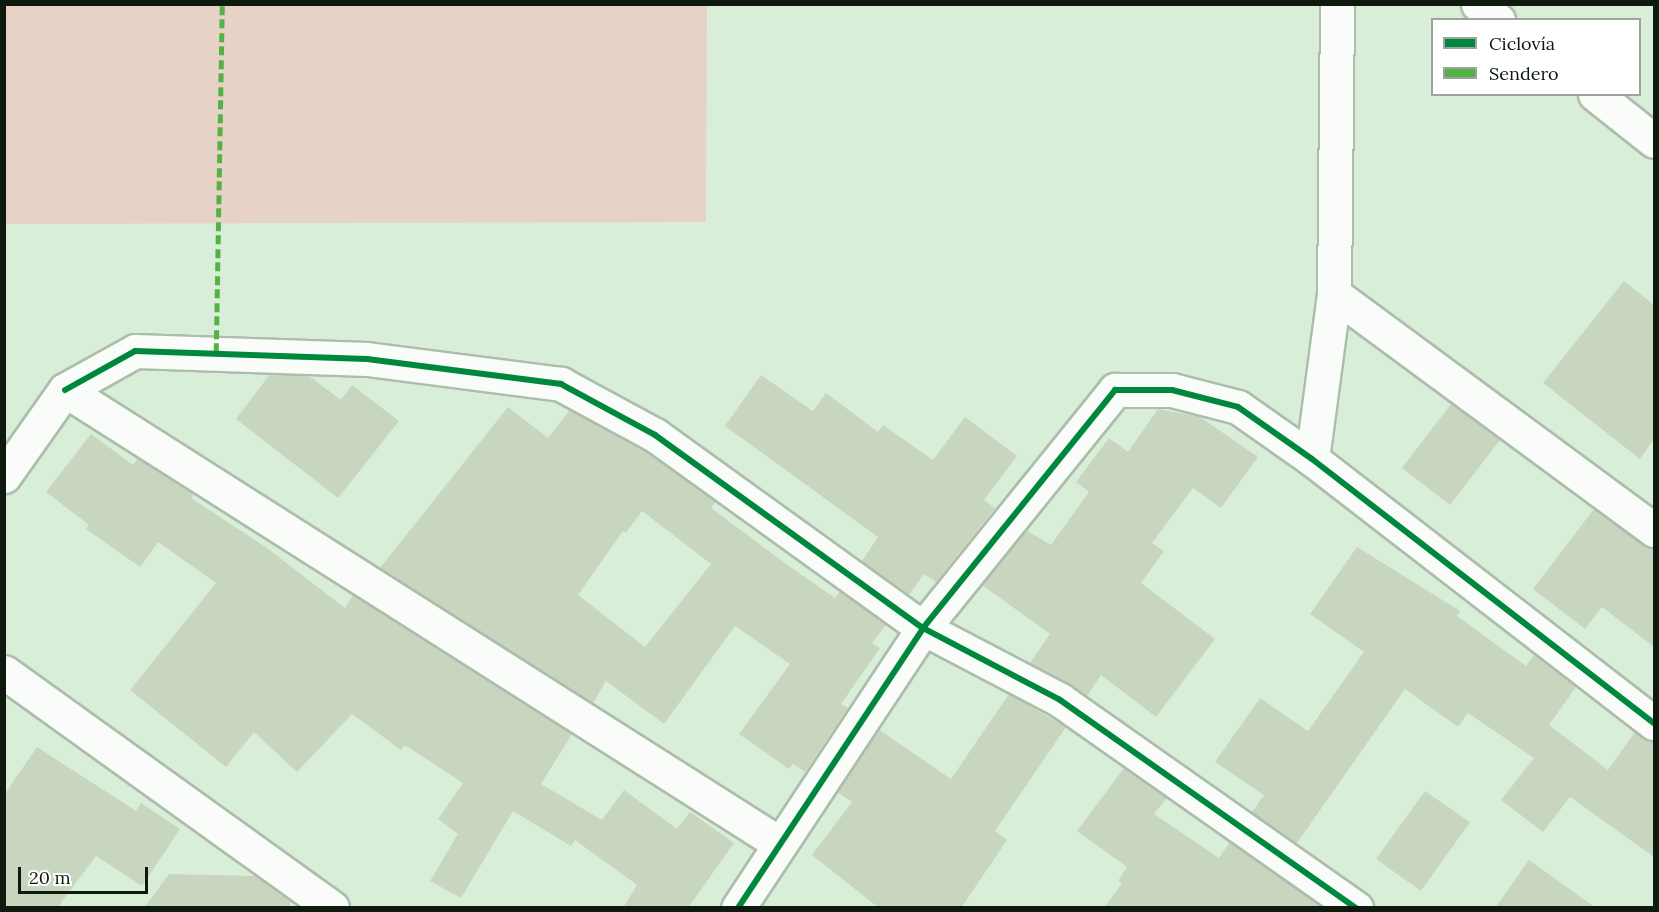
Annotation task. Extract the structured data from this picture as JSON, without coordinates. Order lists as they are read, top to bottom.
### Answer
{
  "legend": ["Ciclovía", "Sendero"],
  "scale_bar": "20 m"
}
